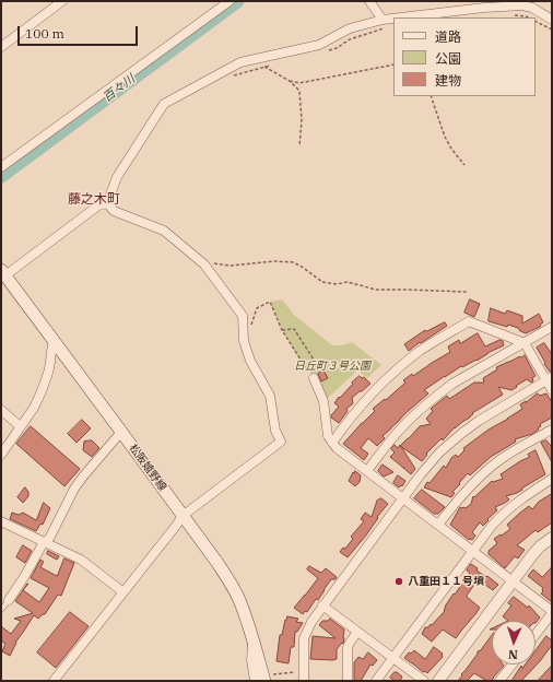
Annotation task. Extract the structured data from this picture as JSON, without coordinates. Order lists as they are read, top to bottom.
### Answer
{
  "streets": {
    "main road": ["松阪嬉野線"]
  },
  "districts": ["藤之木町"],
  "water": ["百々川"],
  "parks": ["日丘町３号公園"],
  "places": ["八重田１１号墳"],
  "legend": ["道路", "公園", "建物"],
  "scale_bar": "100 m",
  "north": "bottom"
}
